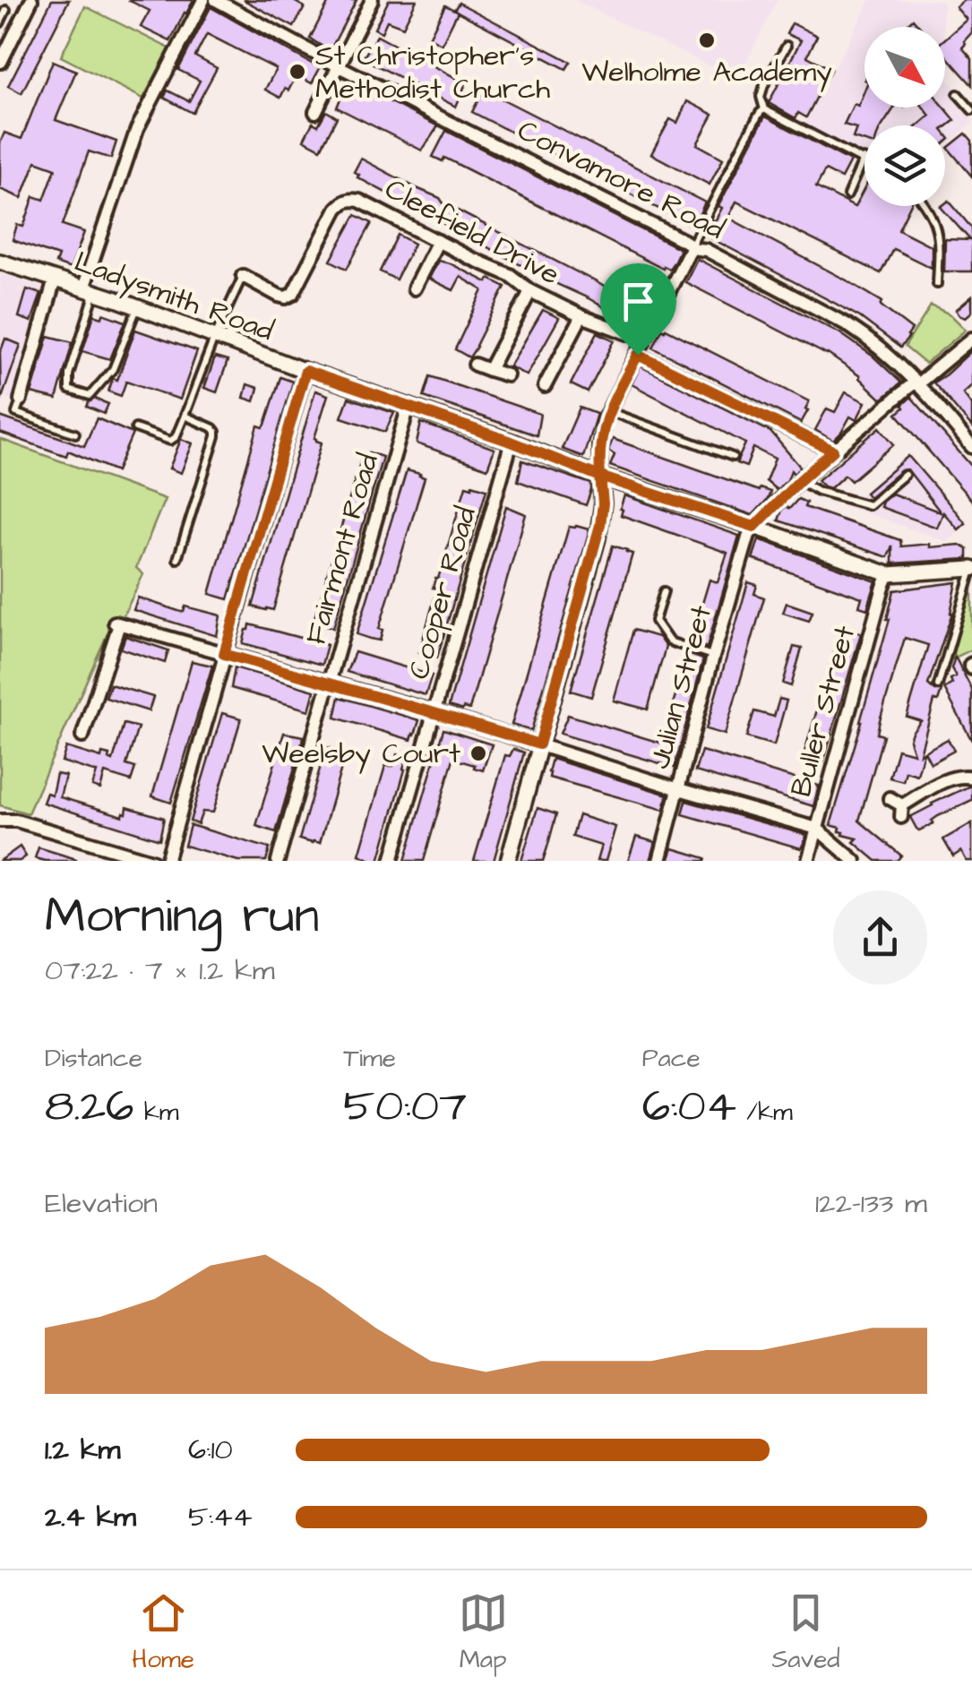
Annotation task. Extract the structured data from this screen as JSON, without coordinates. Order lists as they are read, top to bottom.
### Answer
{
  "streets": {
    "street": [
      "Convamore Road",
      "Cleefield Drive",
      "Ladysmith Road",
      "Fairmont Road",
      "Cooper Road",
      "Julian Street",
      "Buller Street"
    ]
  },
  "crossings": [
    ["Ladysmith Road", "Fairmont Road"],
    ["Ladysmith Road", "Cooper Road"],
    ["Ladysmith Road", "Julian Street"],
    ["Ladysmith Road", "Buller Street"]
  ],
  "places": ["Welholme Academy", "St Christopher's Methodist Church", "Weelsby Court"],
  "north": "bottom right",
  "page": {
    "heading": ["Morning run", "07:22 · 7 × 1.2 km"],
    "stats": [
      ["Distance", "8.26 km"],
      ["Time", "50:07"],
      ["Pace", "6:04 /km"]
    ],
    "chart": ["Elevation", "122–133 m"],
    "list": [
      {
        "name": "1.2 km",
        "note": "6:10"
      },
      {
        "name": "2.4 km",
        "note": "5:44"
      }
    ],
    "tabs": ["Home", "Map", "Saved"]
  }
}
